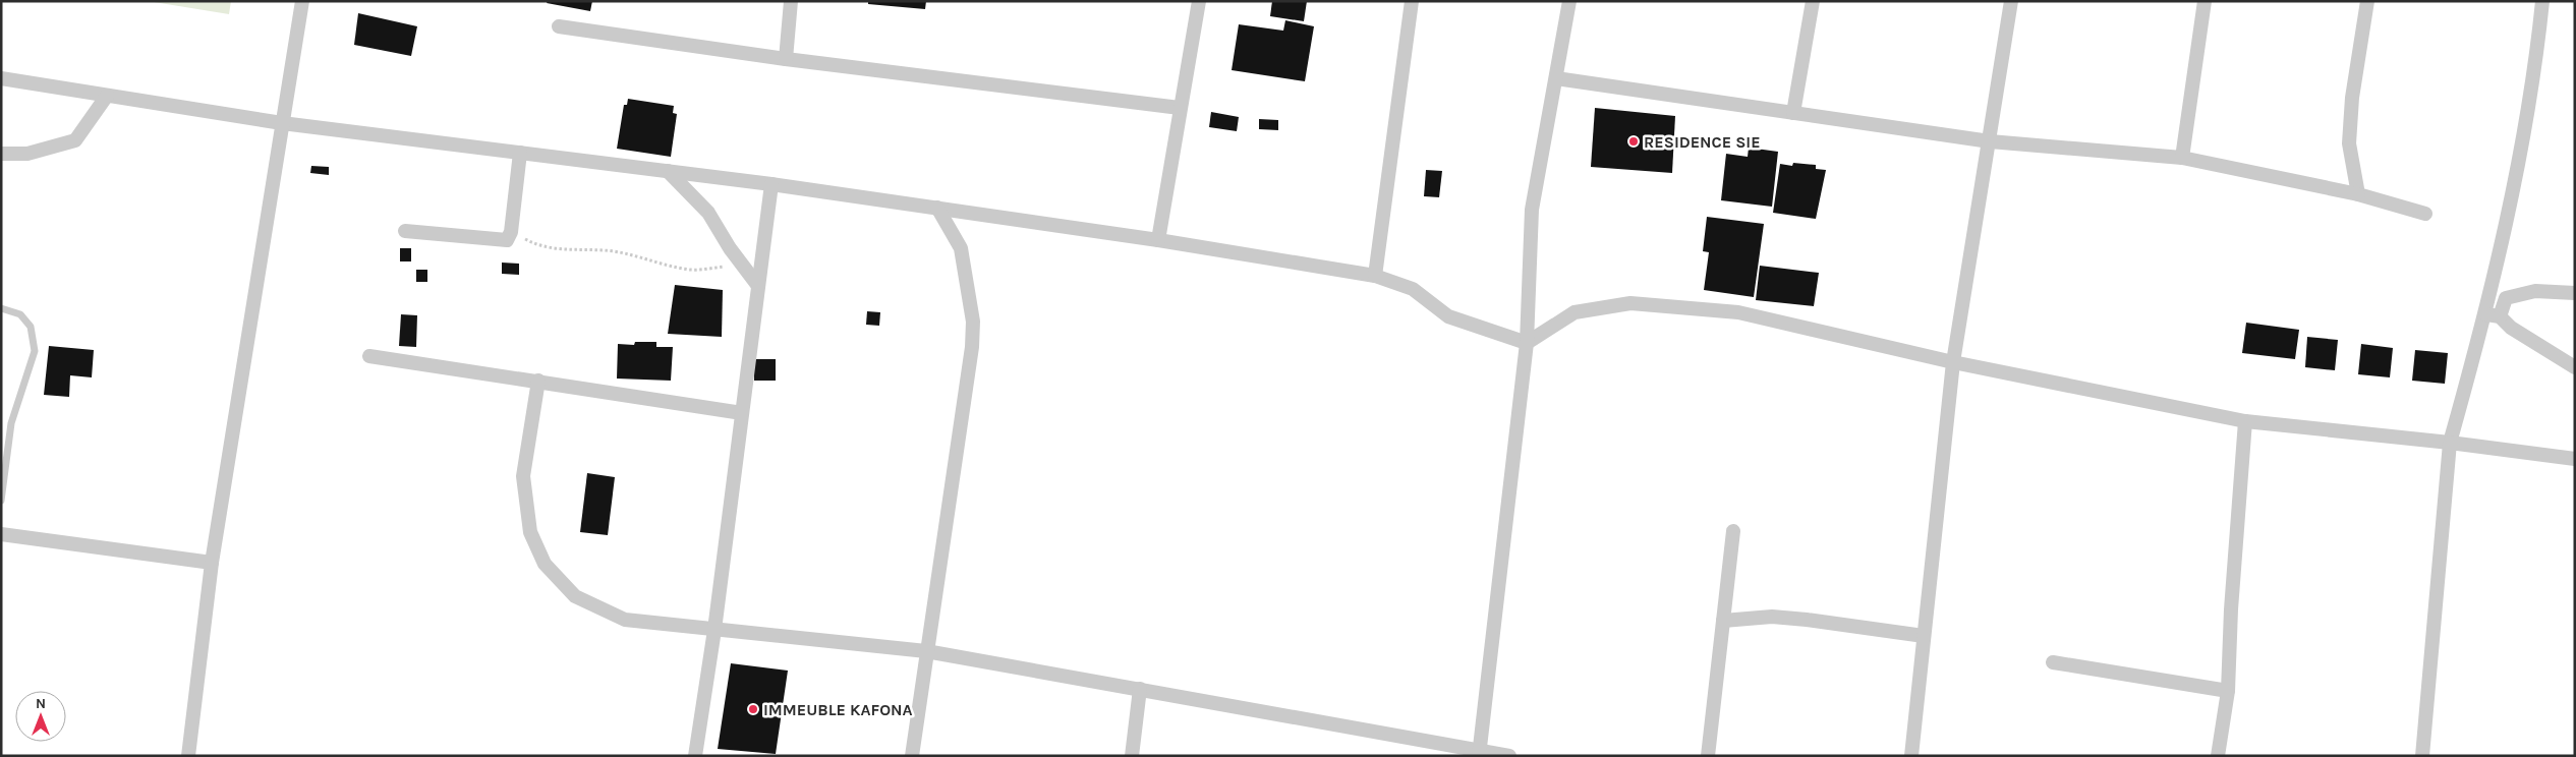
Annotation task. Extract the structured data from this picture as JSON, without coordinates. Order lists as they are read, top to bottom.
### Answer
{
  "places": ["RESIDENCE SIE", "IMMEUBLE KAFONA"],
  "north": "top"
}
